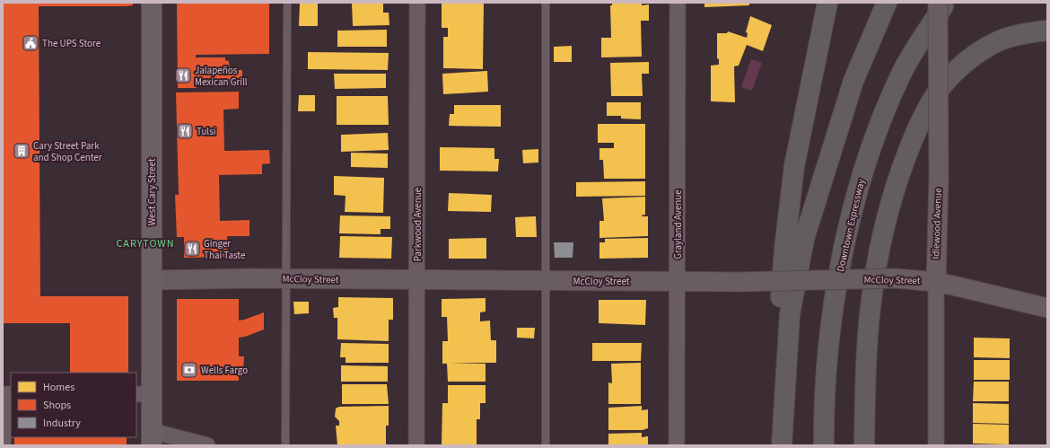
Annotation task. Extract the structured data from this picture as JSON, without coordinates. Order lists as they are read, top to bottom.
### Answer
{
  "streets": {
    "highway": ["Downtown Expressway"],
    "main road": ["West Cary Street"],
    "street": [
      "Idlewood Avenue",
      "Parkwood Avenue",
      "Grayland Avenue",
      "McCloy Street"
    ]
  },
  "crossings": [
    ["West Cary Street", "McCloy Street"],
    ["Idlewood Avenue", "McCloy Street"],
    ["Parkwood Avenue", "McCloy Street"],
    ["Grayland Avenue", "McCloy Street"]
  ],
  "districts": ["CARYTOWN"],
  "places": {
    "public building": ["The UPS Store"],
    "restaurant": ["Jalapeños Mexican Grill", "Tulsi", "Ginger Thai Taste"],
    "building": ["Cary Street Park and Shop Center"],
    "bank": ["Wells Fargo"]
  },
  "legend": ["Homes", "Shops", "Industry"]
}
